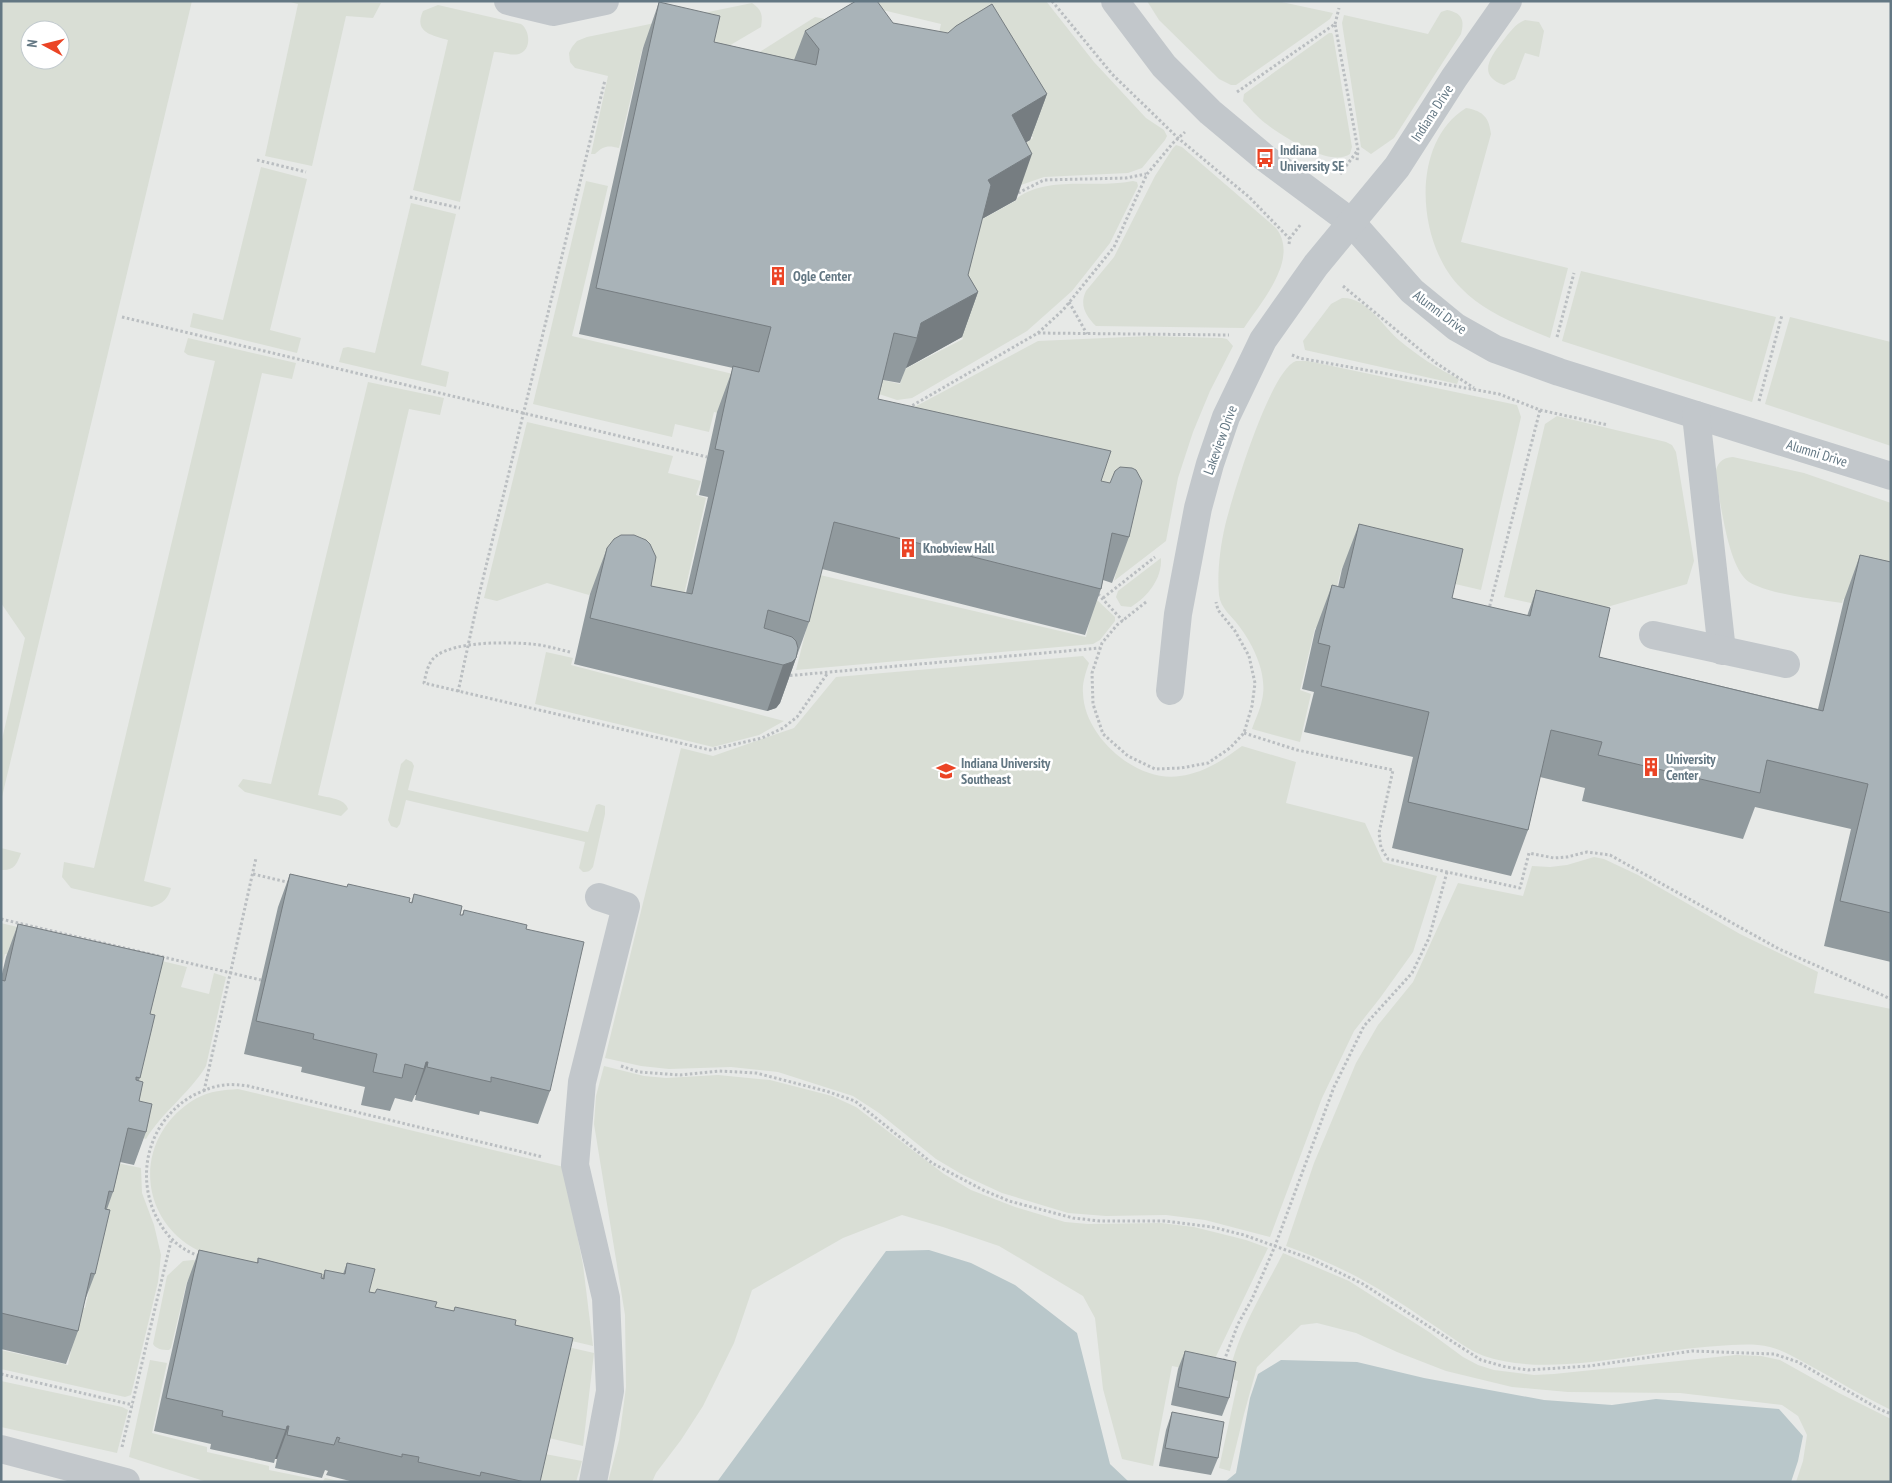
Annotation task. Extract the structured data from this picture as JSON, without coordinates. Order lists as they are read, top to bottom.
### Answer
{
  "streets": {
    "street": ["Indiana Drive", "Alumni Drive", "Lakeview Drive"]
  },
  "crossings": [
    ["Indiana Drive", "Alumni Drive"],
    ["Indiana Drive", "Lakeview Drive"],
    ["Alumni Drive", "Lakeview Drive"]
  ],
  "places": {
    "bus stop": ["Indiana University SE"],
    "building": ["Ogle Center", "Knobview Hall", "University Center"],
    "school or university": ["Indiana University Southeast"]
  },
  "north": "left"
}
